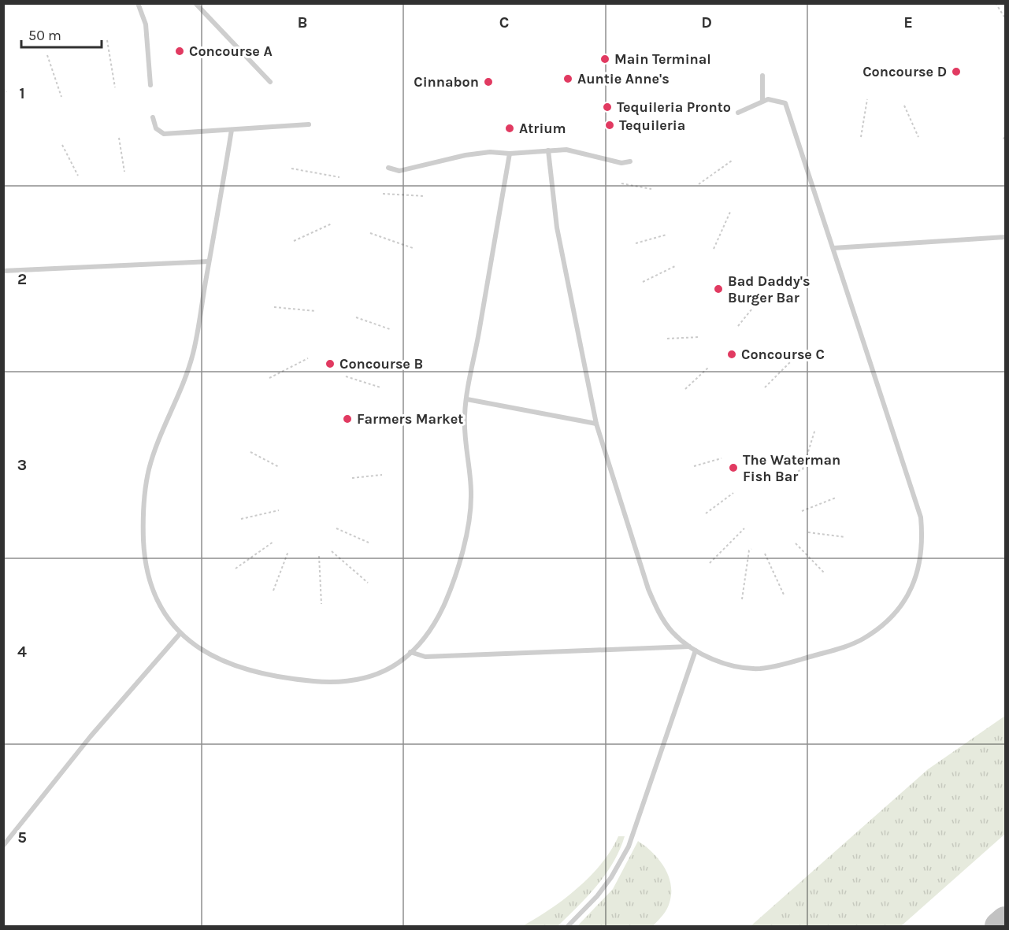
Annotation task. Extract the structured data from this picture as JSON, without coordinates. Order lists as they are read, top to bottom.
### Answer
{
  "places": [
    "Concourse A",
    "Main Terminal",
    "Concourse D",
    "Auntie Anne's",
    "Cinnabon",
    "Tequileria Pronto",
    "Tequileria",
    "Atrium",
    "Bad Daddy's Burger Bar",
    "Concourse C",
    "Concourse B",
    "Farmers Market",
    "The Waterman Fish Bar"
  ],
  "scale_bar": "50 m",
  "grid": {
    "columns": [
      "B",
      "C",
      "D",
      "E"
    ],
    "rows": [
      "1",
      "2",
      "3",
      "4",
      "5"
    ]
  }
}
